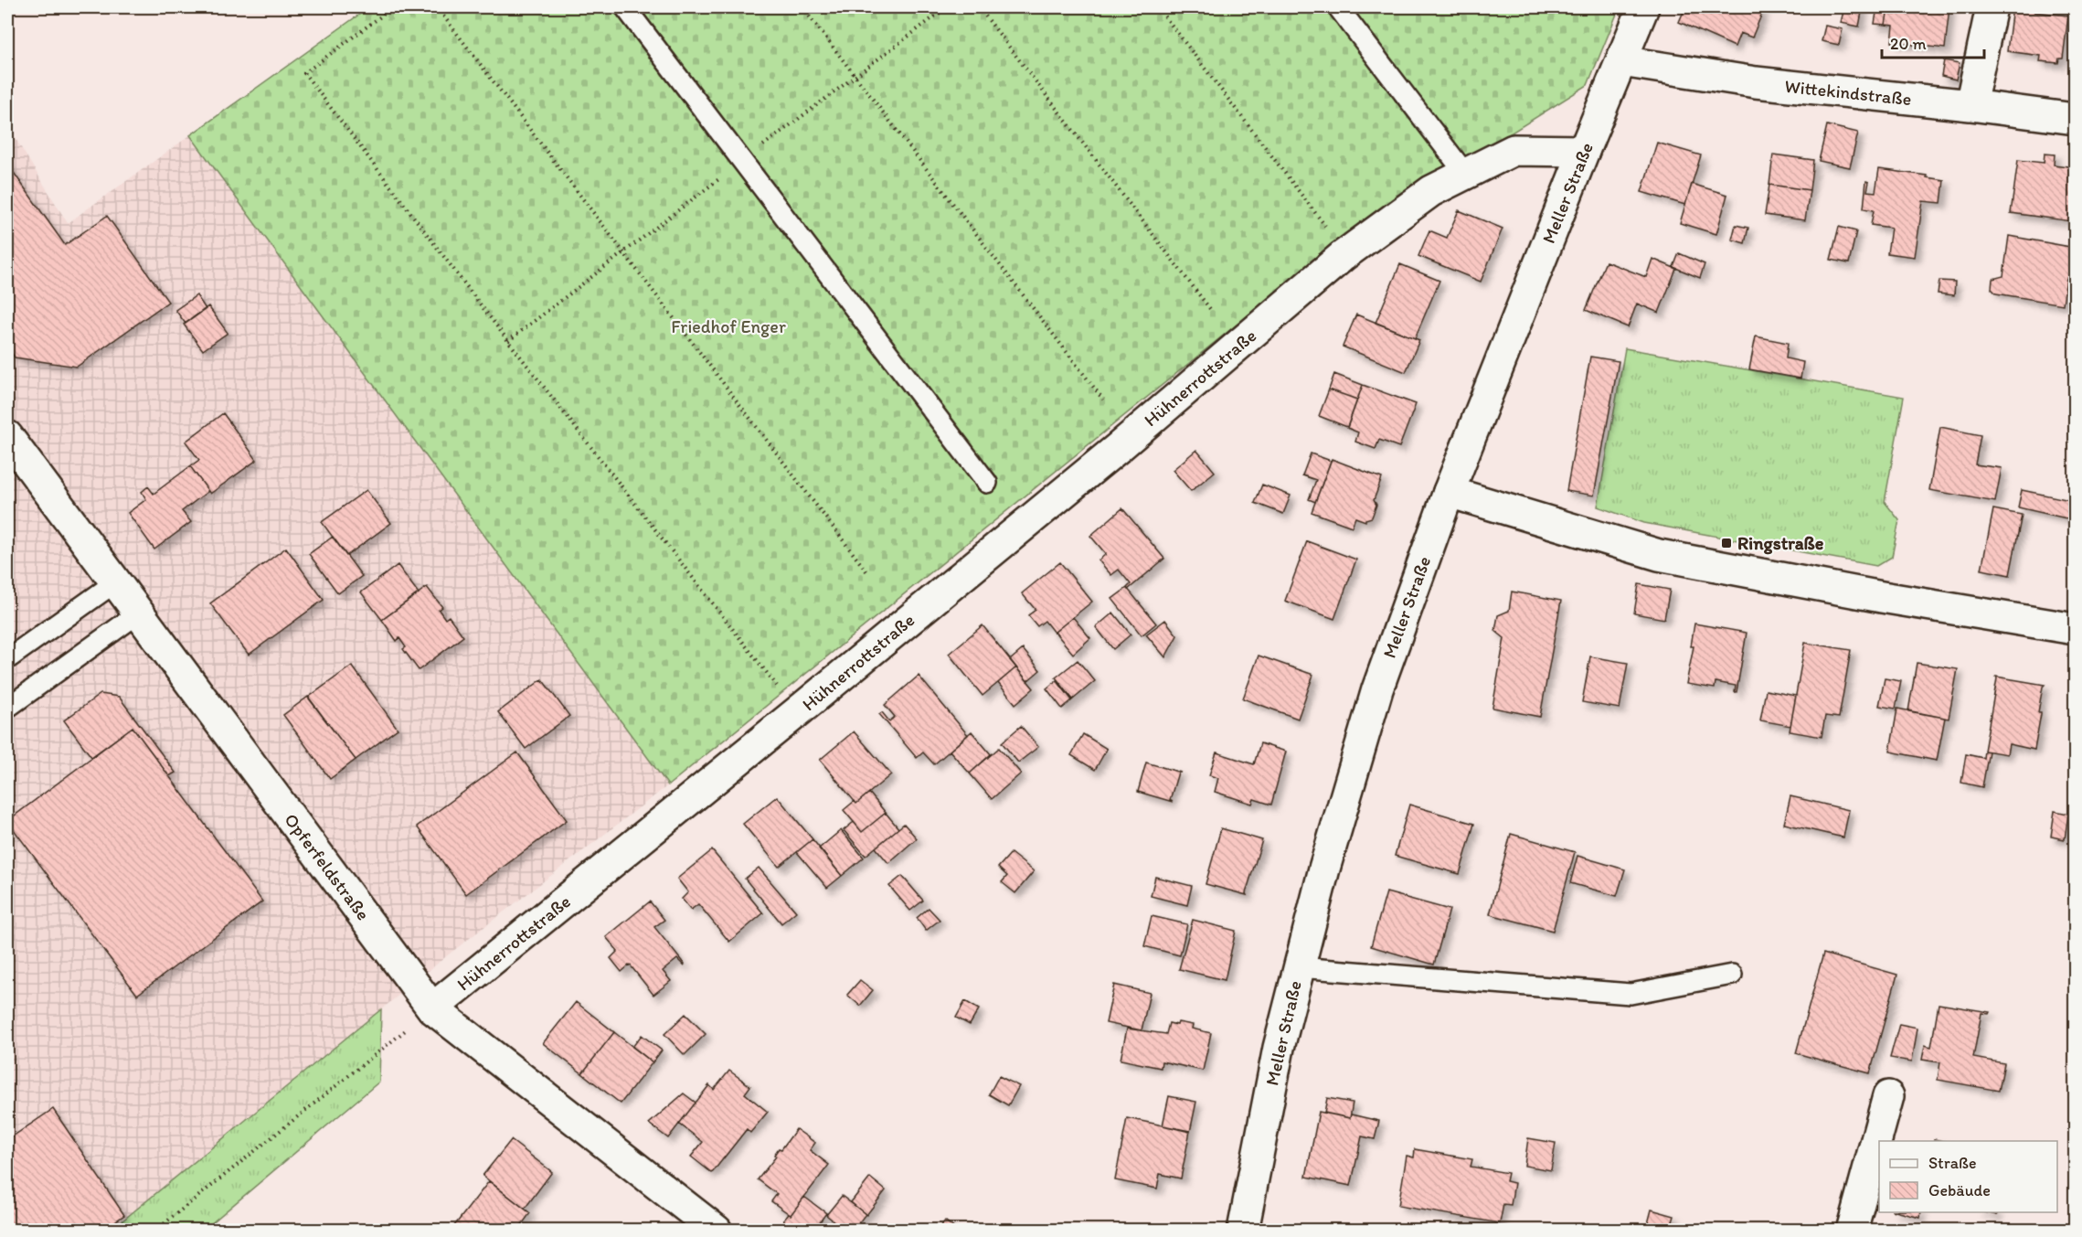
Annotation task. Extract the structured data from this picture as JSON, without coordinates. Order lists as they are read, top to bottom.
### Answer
{
  "streets": {
    "street": [
      "Wittekindstraße",
      "Meller Straße",
      "Hühnerrottstraße",
      "Opferfeldstraße"
    ]
  },
  "crossings": [
    ["Wittekindstraße", "Meller Straße"],
    ["Meller Straße", "Hühnerrottstraße"],
    ["Hühnerrottstraße", "Opferfeldstraße"]
  ],
  "parks": ["Friedhof Enger"],
  "places": {
    "transit": ["Ringstraße"]
  },
  "legend": ["Straße", "Gebäude"],
  "scale_bar": "20 m"
}
